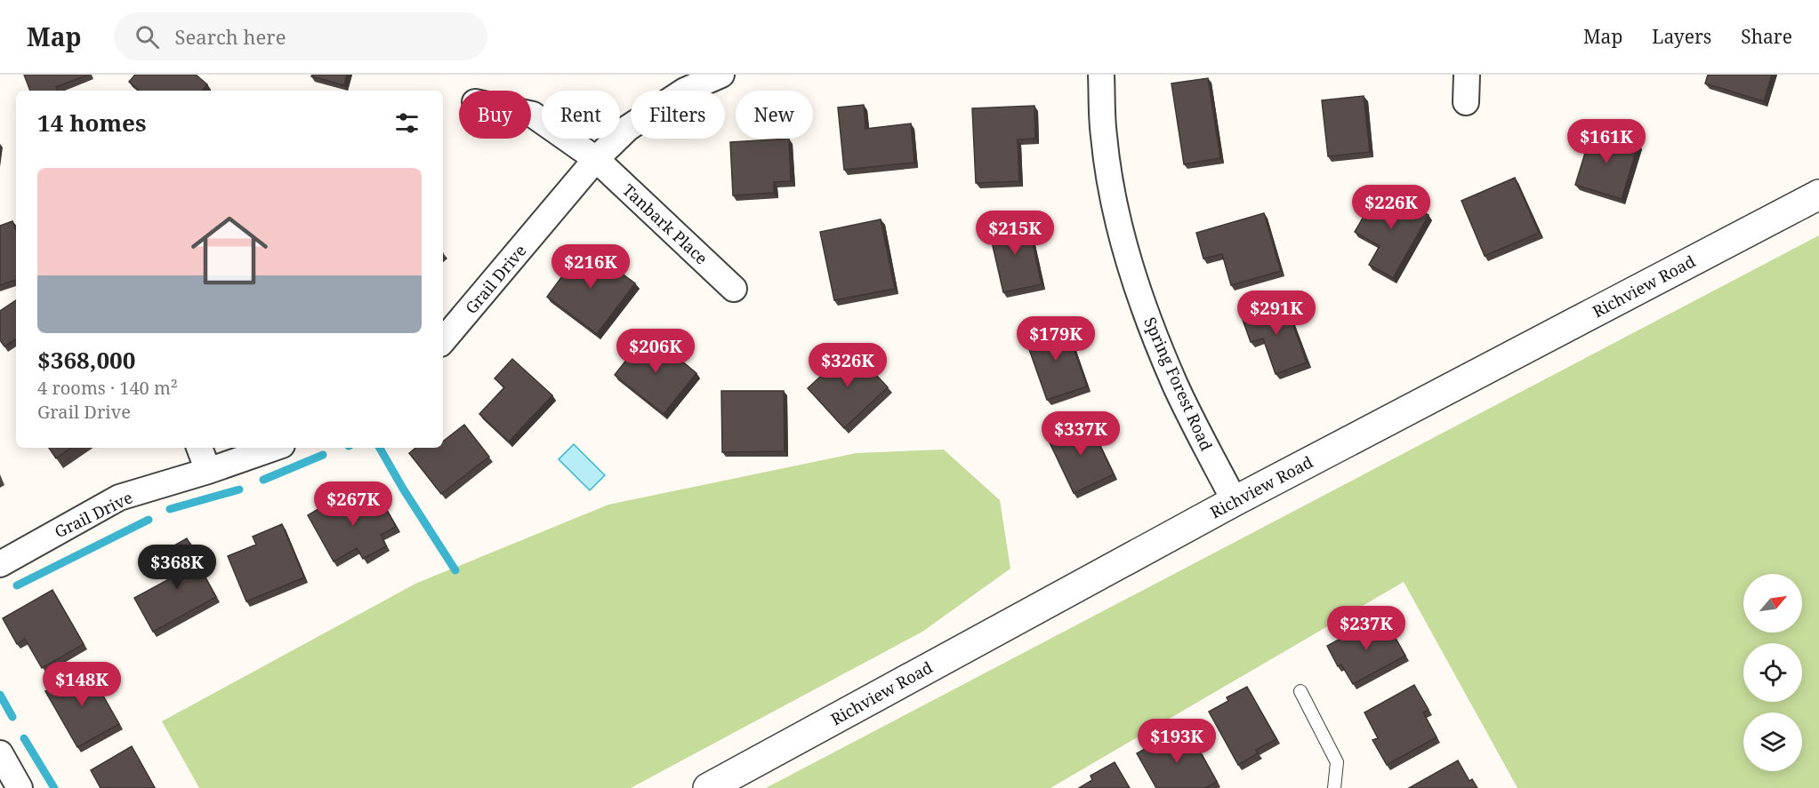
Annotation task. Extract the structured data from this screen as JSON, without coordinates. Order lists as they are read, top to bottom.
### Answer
{
  "streets": {
    "street": [
      "Tanbark Place",
      "Grail Drive",
      "Richview Road",
      "Spring Forest Road"
    ]
  },
  "crossings": [
    ["Tanbark Place", "Grail Drive"],
    ["Richview Road", "Spring Forest Road"]
  ],
  "north": "top right",
  "page": {
    "header": "Map",
    "search": "Search here",
    "nav": ["Map", "Layers", "Share"],
    "chip": [
      "Buy",
      "Rent",
      "Filters",
      "New"
    ],
    "heading": "14 homes",
    "price": [
      "$161K",
      "$226K",
      "$215K",
      "$216K",
      "$291K",
      "$179K",
      "$206K",
      "$326K",
      "$337K",
      "$267K",
      "$368K",
      "$237K",
      "$148K",
      "$193K"
    ],
    "list": [
      {
        "name": "$368,000",
        "note": "4 rooms · 140 m² · Grail Drive"
      }
    ]
  }
}
